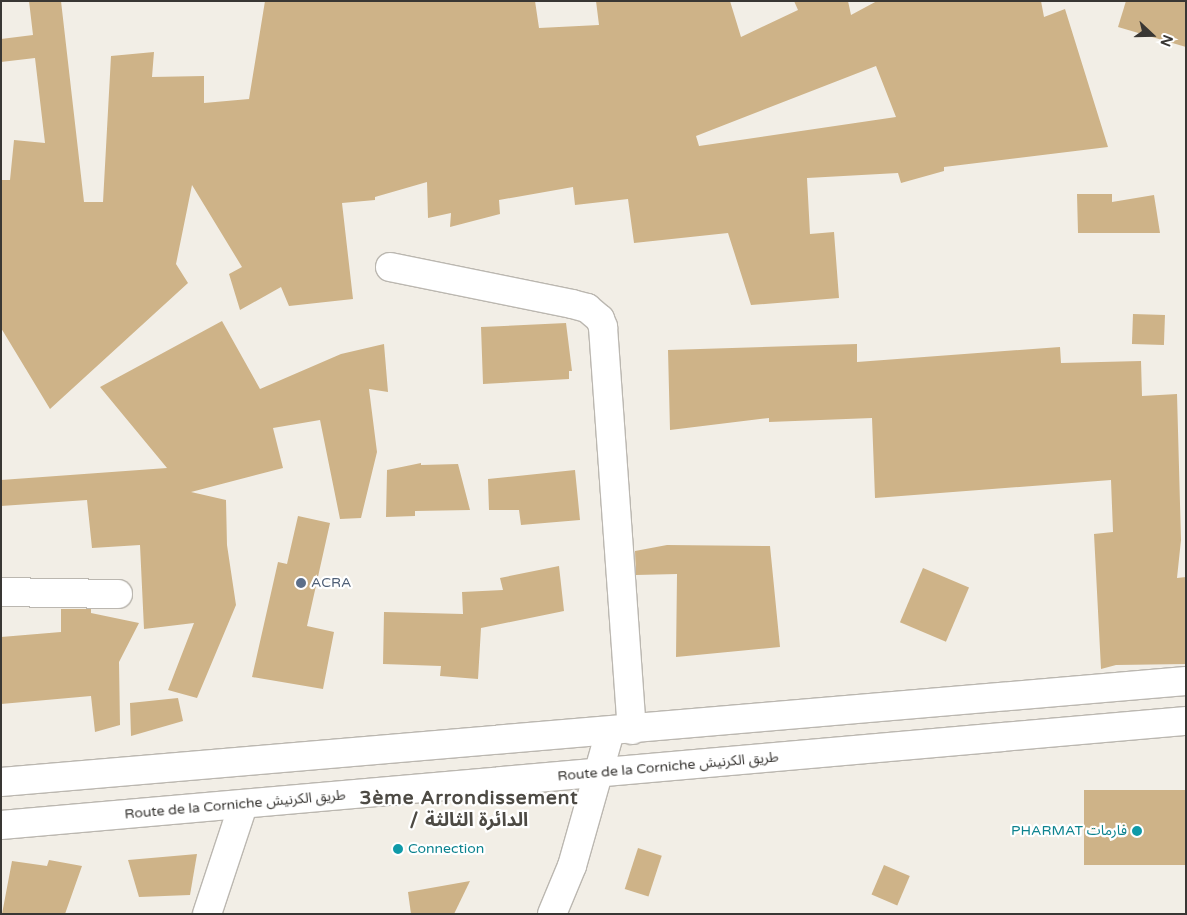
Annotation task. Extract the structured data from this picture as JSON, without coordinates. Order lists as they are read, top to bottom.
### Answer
{
  "streets": {
    "street": ["Route de la Corniche طريق الكرنيش"]
  },
  "districts": ["3ème Arrondissement / الدائرة الثالثة"],
  "places": ["ACRA", "PHARMAT فارمات", "Connection"],
  "north": "right"
}
